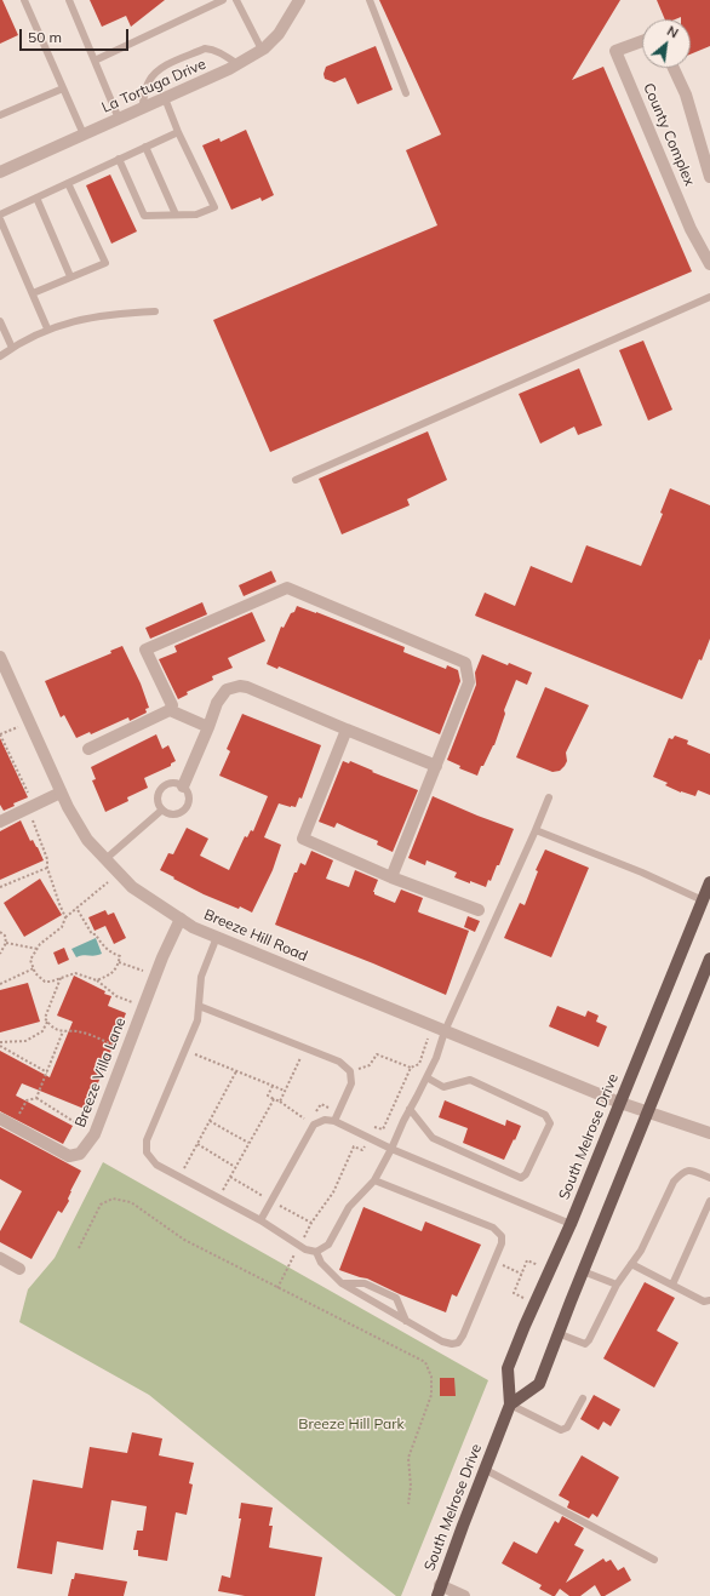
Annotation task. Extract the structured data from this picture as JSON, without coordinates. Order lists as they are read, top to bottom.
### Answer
{
  "streets": {
    "main road": ["South Melrose Drive"],
    "street": [
      "La Tortuga Drive",
      "County Complex",
      "Breeze Hill Road",
      "Breeze Villa Lane"
    ]
  },
  "crossings": [
    ["Breeze Hill Road", "Breeze Villa Lane"],
    ["Breeze Hill Road", "South Melrose Drive"]
  ],
  "parks": ["Breeze Hill Park"],
  "scale_bar": "50 m",
  "north": "top right"
}
